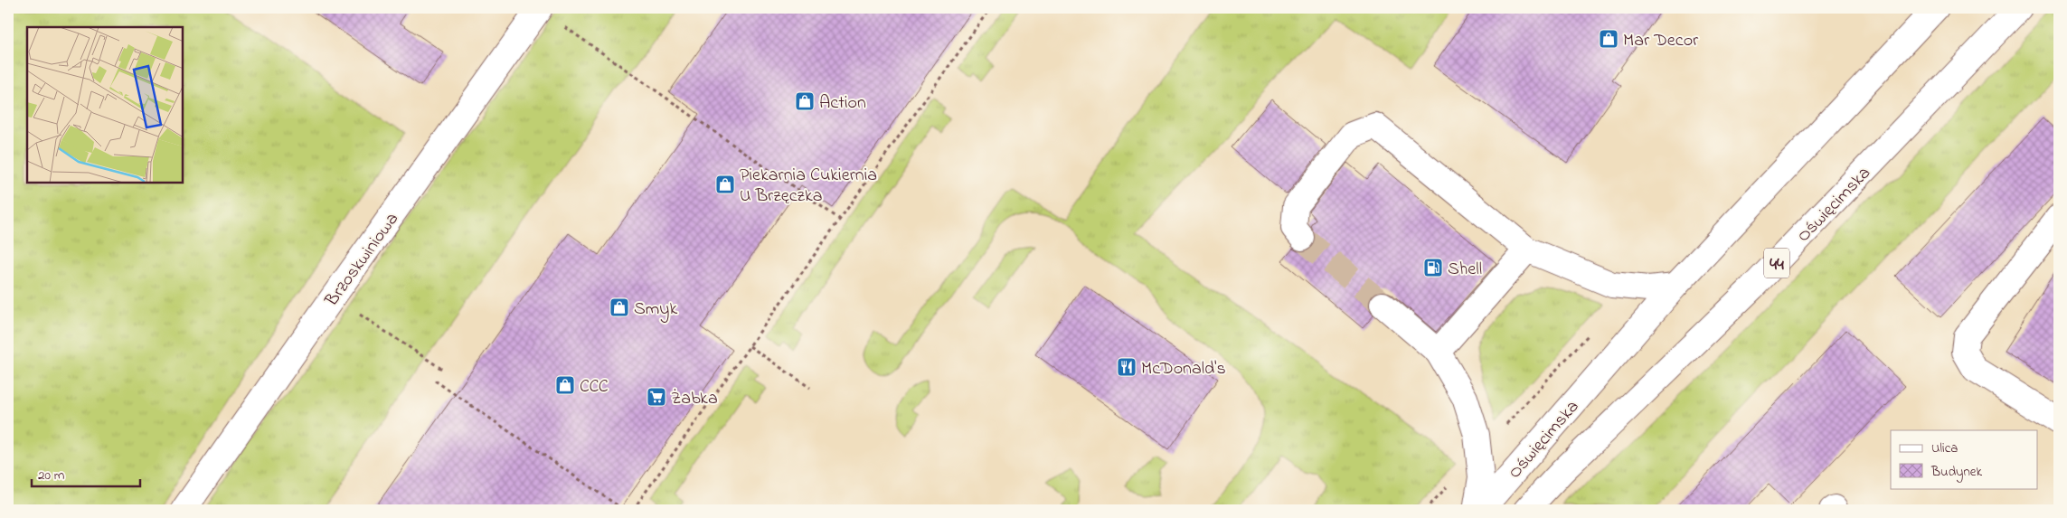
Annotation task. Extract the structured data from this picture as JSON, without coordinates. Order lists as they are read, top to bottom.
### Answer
{
  "streets": {
    "main road": ["Oświęcimska", "Brzoskwiniowa", "44"]
  },
  "places": {
    "shop": [
      "Mar Decor",
      "Action",
      "Piekarnia Cukiernia U Brzęczka",
      "Smyk",
      "CCC"
    ],
    "fuel station": ["Shell"],
    "restaurant": ["McDonald's"],
    "supermarket": ["Żabka"]
  },
  "legend": ["Ulica", "Budynek"],
  "scale_bar": "20 m"
}
